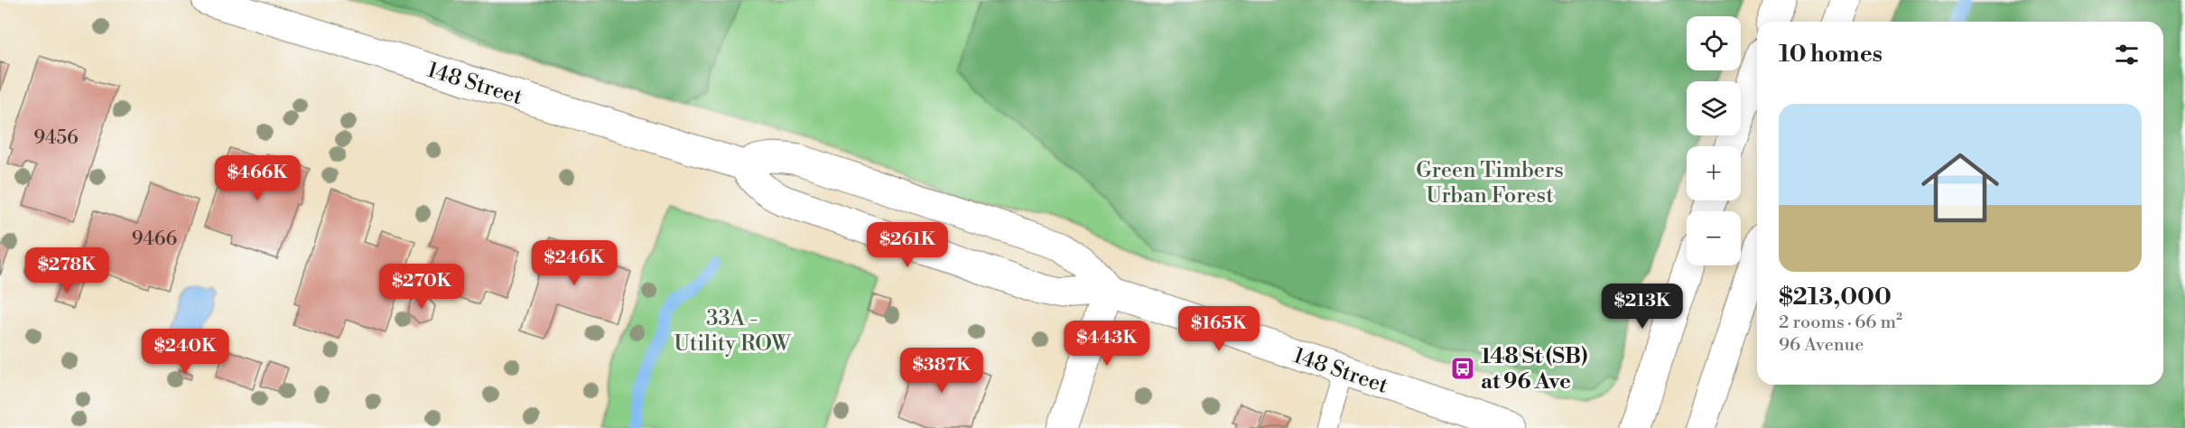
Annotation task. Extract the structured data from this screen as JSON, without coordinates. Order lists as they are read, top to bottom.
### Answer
{
  "streets": {
    "main road": ["148 Street"]
  },
  "parks": ["Green Timbers Urban Forest", "33A - Utility ROW"],
  "places": {
    "bus stop": ["148 St (SB) at 96 Ave"]
  },
  "house_numbers": ["9456", "9466"],
  "page": {
    "map_buttons": ["+", "−"],
    "heading": "10 homes",
    "list": [
      {
        "name": "$213,000",
        "note": "2 rooms · 66 m² · 96 Avenue"
      }
    ],
    "price": [
      "$466K",
      "$261K",
      "$246K",
      "$278K",
      "$270K",
      "$213K",
      "$165K",
      "$443K",
      "$240K",
      "$387K"
    ]
  }
}
